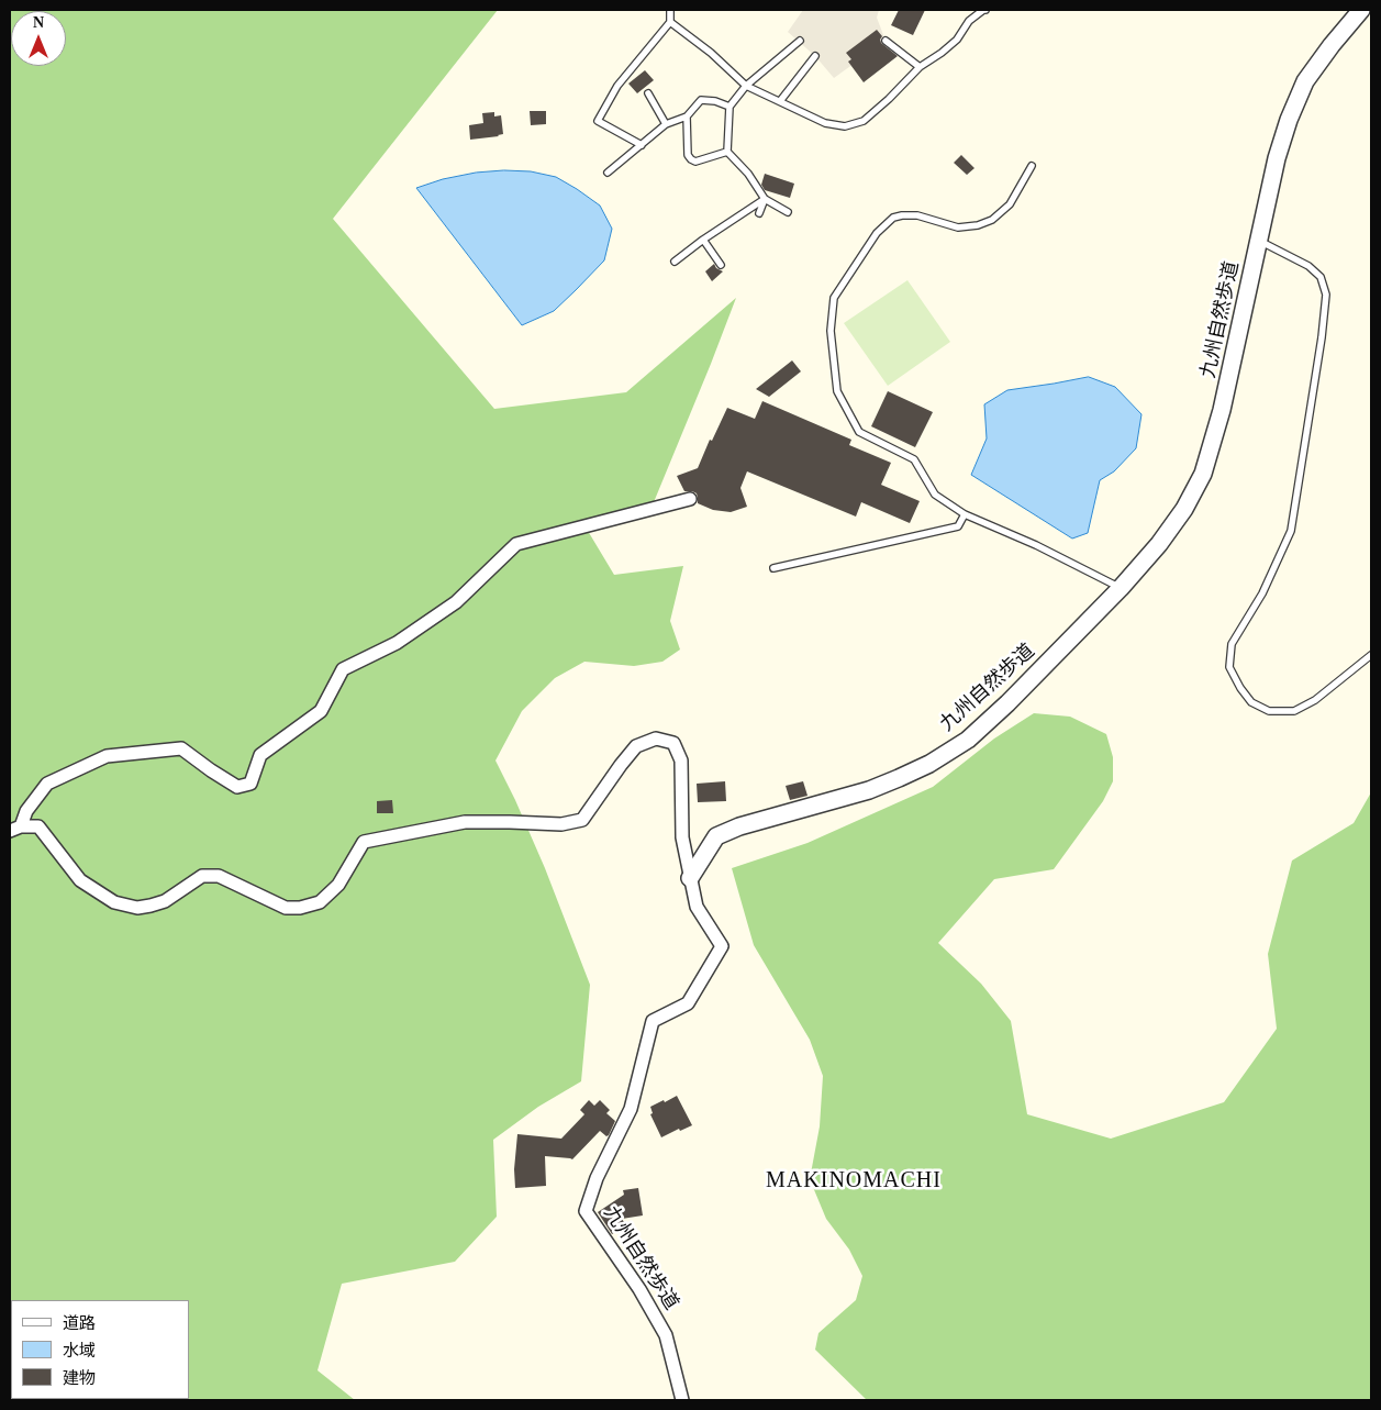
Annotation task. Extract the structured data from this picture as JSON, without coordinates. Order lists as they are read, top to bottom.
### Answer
{
  "streets": {
    "street": ["九州自然歩道"]
  },
  "districts": ["MAKINOMACHI"],
  "legend": ["道路", "水域", "建物"],
  "north": "top"
}
